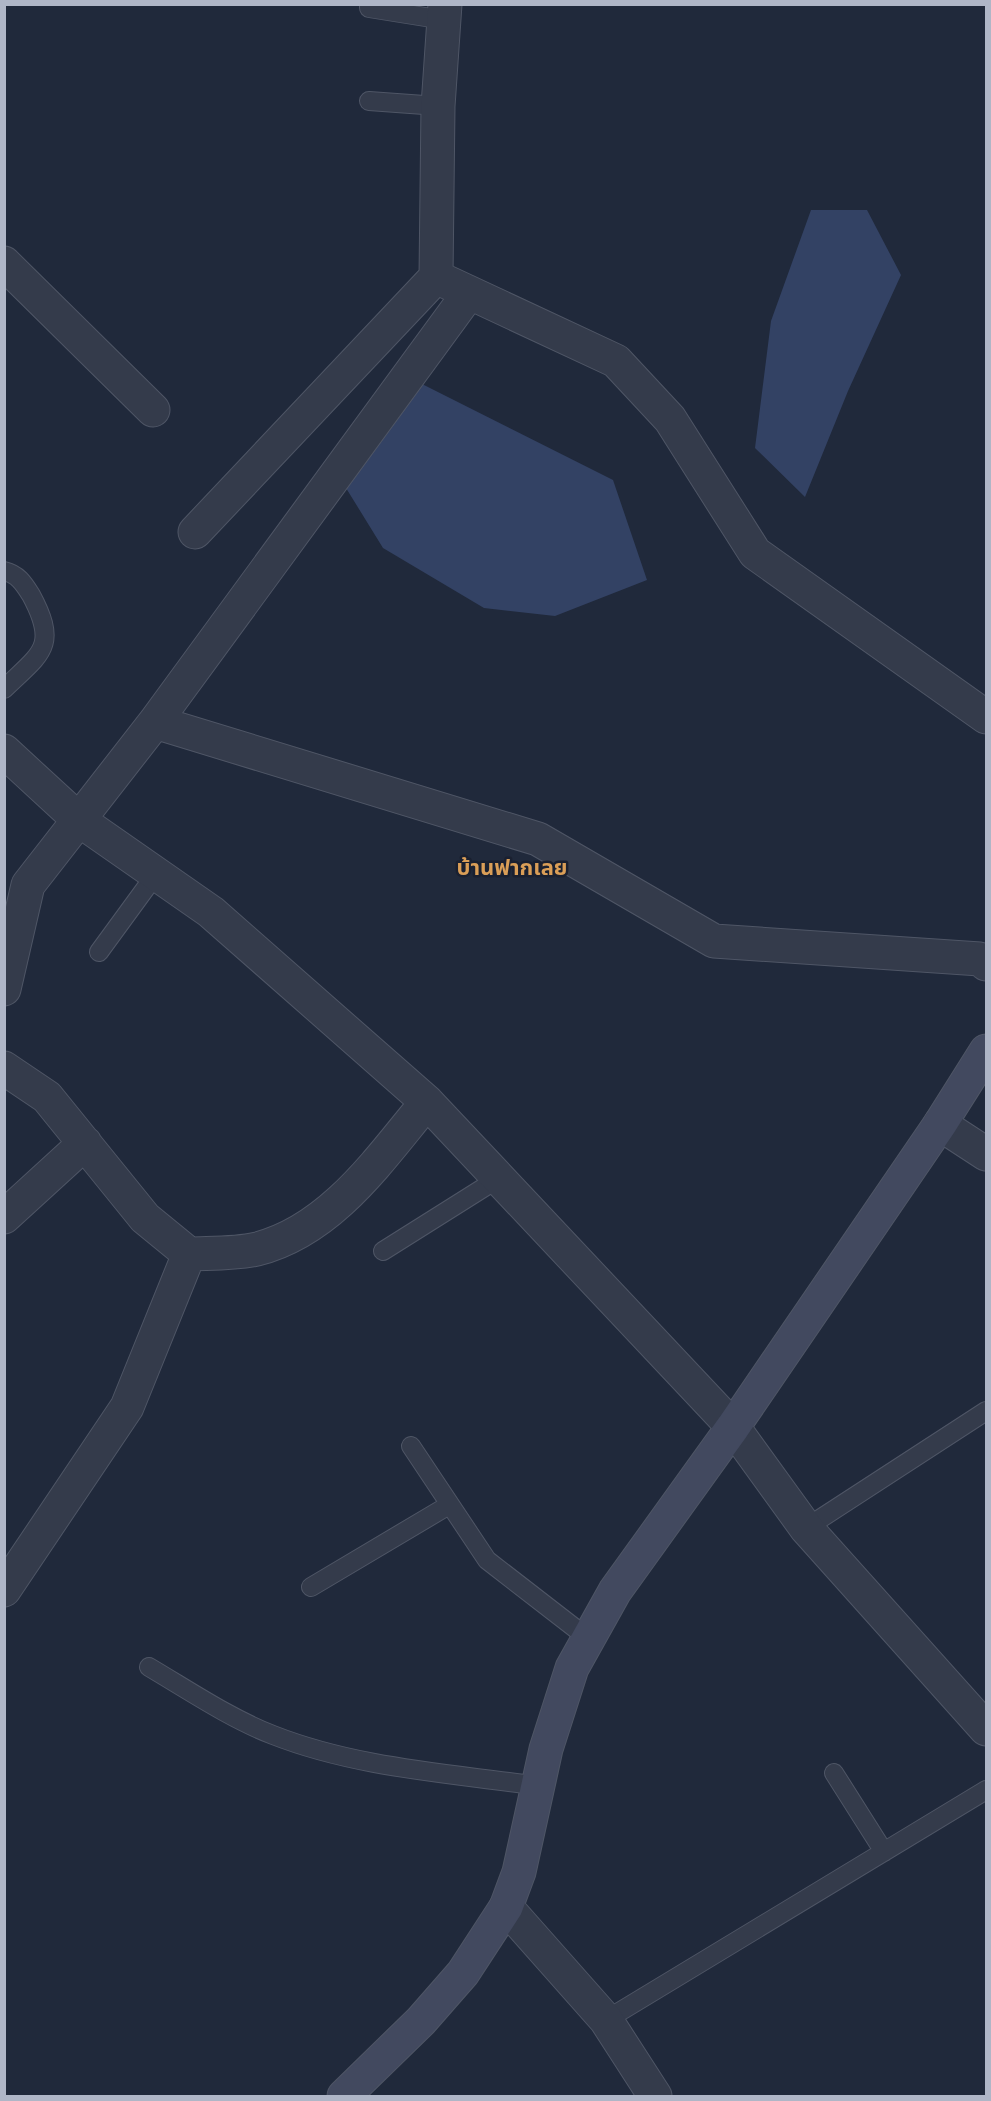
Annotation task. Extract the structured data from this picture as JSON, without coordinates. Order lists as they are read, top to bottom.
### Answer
{
  "districts": ["บ้านฟากเลย"]
}
